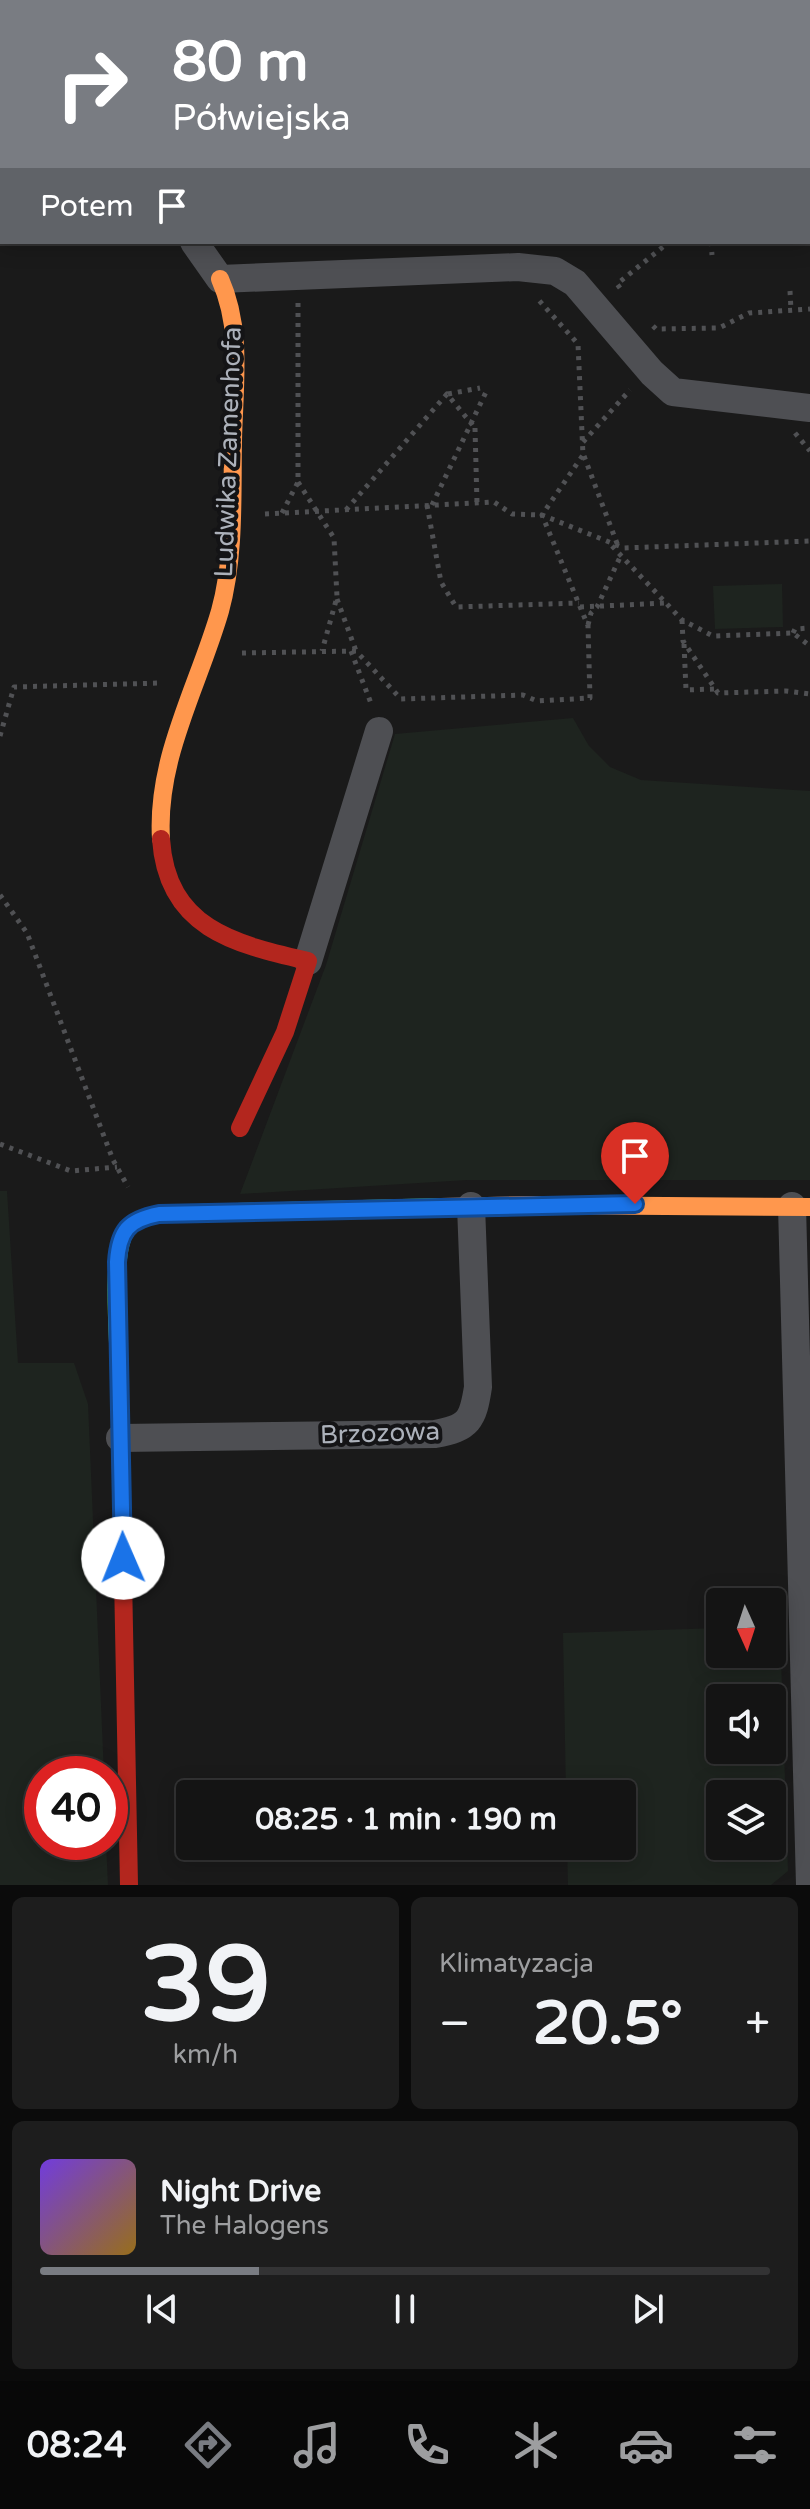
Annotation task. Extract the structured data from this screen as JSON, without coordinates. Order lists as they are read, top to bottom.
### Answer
{
  "streets": {
    "street": ["Ludwika Zamenhofa", "Brzozowa"]
  },
  "north": "bottom",
  "page": {
    "turn": ["80 m", "Półwiejska"],
    "then": "Potem",
    "limit": "40",
    "trip": "08:25 · 1 min · 190 m",
    "tile": [
      ["39", "km/h"],
      "Klimatyzacja"
    ],
    "heat": ["−", "20.5°", "+"],
    "song": ["Night Drive", "The Halogens"],
    "tabs": "08:24"
  }
}
